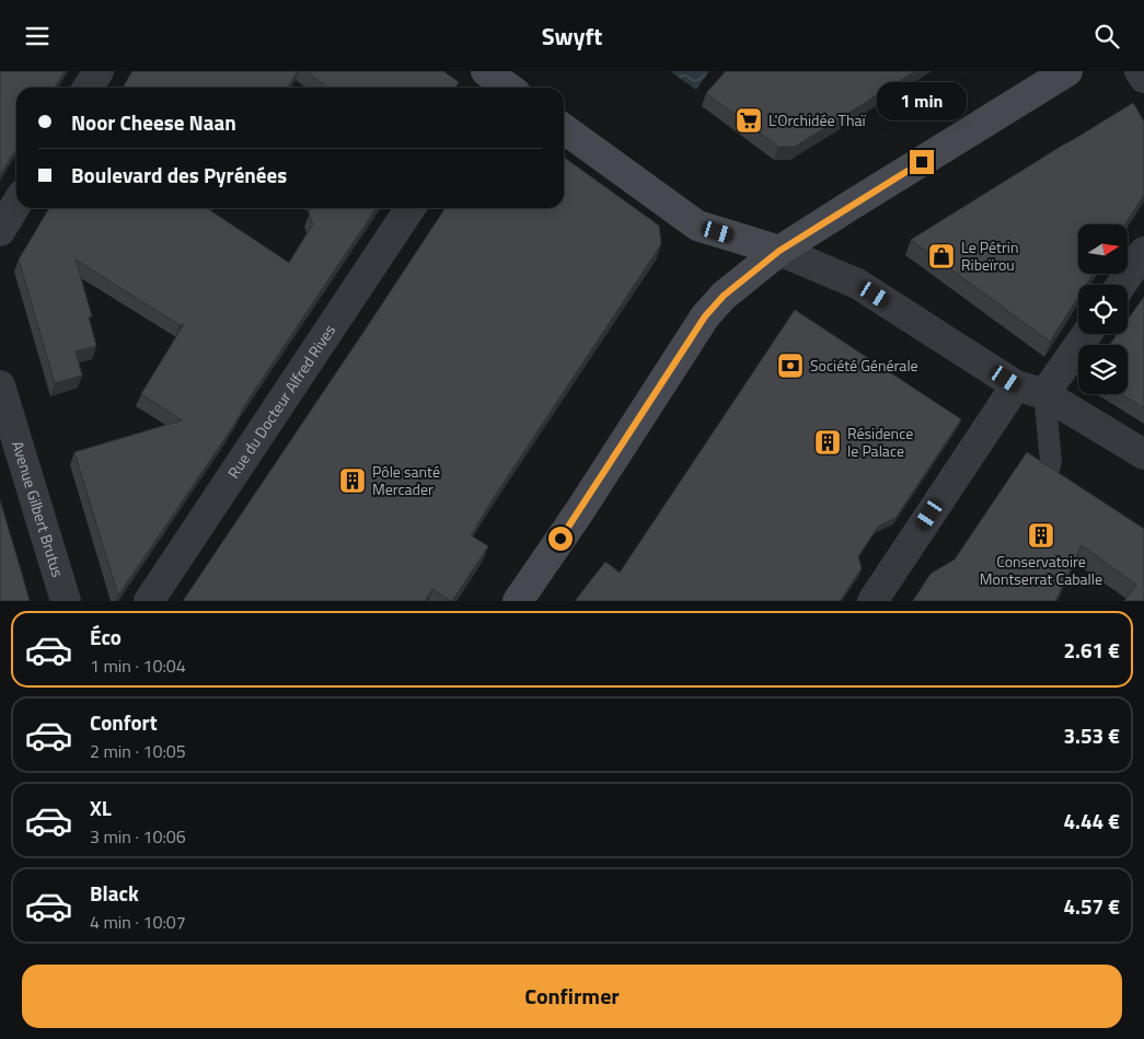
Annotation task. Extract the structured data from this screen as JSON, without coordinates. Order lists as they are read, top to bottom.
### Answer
{
  "streets": {
    "street": ["Rue du Docteur Alfred Rives", "Avenue Gilbert Brutus"]
  },
  "places": {
    "supermarket": ["L'Orchidée Thaï"],
    "shop": ["Le Pétrin Ribeïrou"],
    "bank": ["Société Générale"],
    "building": ["Résidence le Palace", "Pôle santé Mercader", "Conservatoire Montserrat Caballe"]
  },
  "north": "right",
  "page": {
    "header": "Swyft",
    "bubble": "1 min",
    "banner": ["Noor Cheese Naan", "Boulevard des Pyrénées"],
    "list": [
      {
        "name": "Éco",
        "note": "1 min · 10:04",
        "value": "2.61 €"
      },
      {
        "name": "Confort",
        "note": "2 min · 10:05",
        "value": "3.53 €"
      },
      {
        "name": "XL",
        "note": "3 min · 10:06",
        "value": "4.44 €"
      },
      {
        "name": "Black",
        "note": "4 min · 10:07",
        "value": "4.57 €"
      }
    ],
    "buttons": "Confirmer"
  }
}
